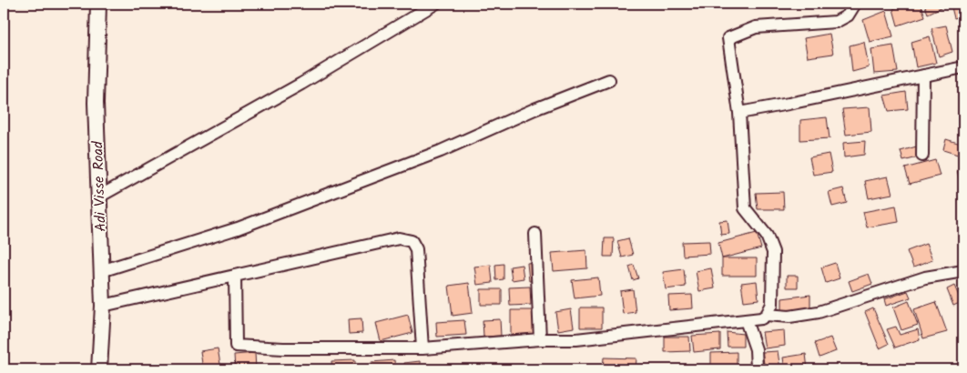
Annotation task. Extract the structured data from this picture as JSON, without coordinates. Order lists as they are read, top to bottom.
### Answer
{
  "streets": {
    "street": ["Adi Visse Road"]
  }
}
